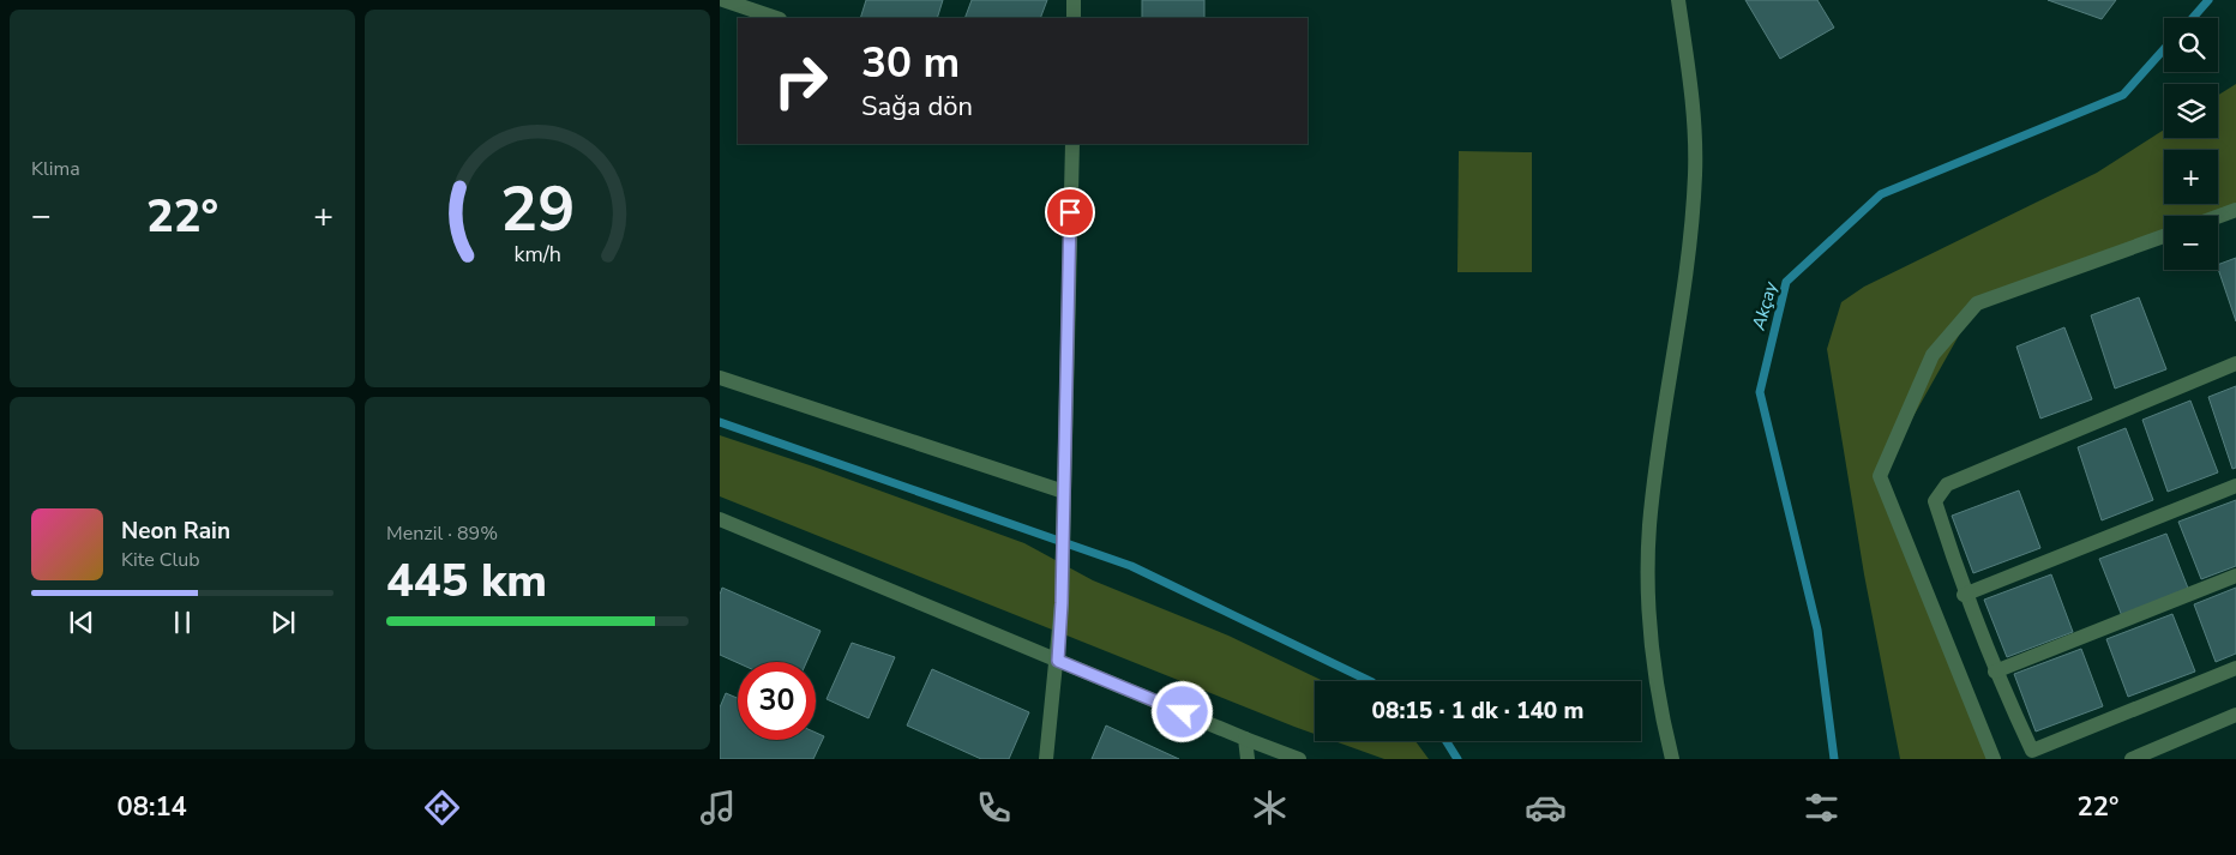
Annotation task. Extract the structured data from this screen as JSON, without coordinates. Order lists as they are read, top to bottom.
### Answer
{
  "water": ["Akçay"],
  "page": {
    "tile": [
      "Klima",
      ["Menzil · 89%", "445 km"]
    ],
    "map_buttons": ["+", "−"],
    "turn": ["30 m", "Sağa dön"],
    "heat": ["−", "22°", "+"],
    "song": ["Neon Rain", "Kite Club"],
    "limit": "30",
    "trip": "08:15 · 1 dk · 140 m",
    "tabs": ["08:14", "22°"],
    "gauge": ["29", "km/h"]
  }
}
